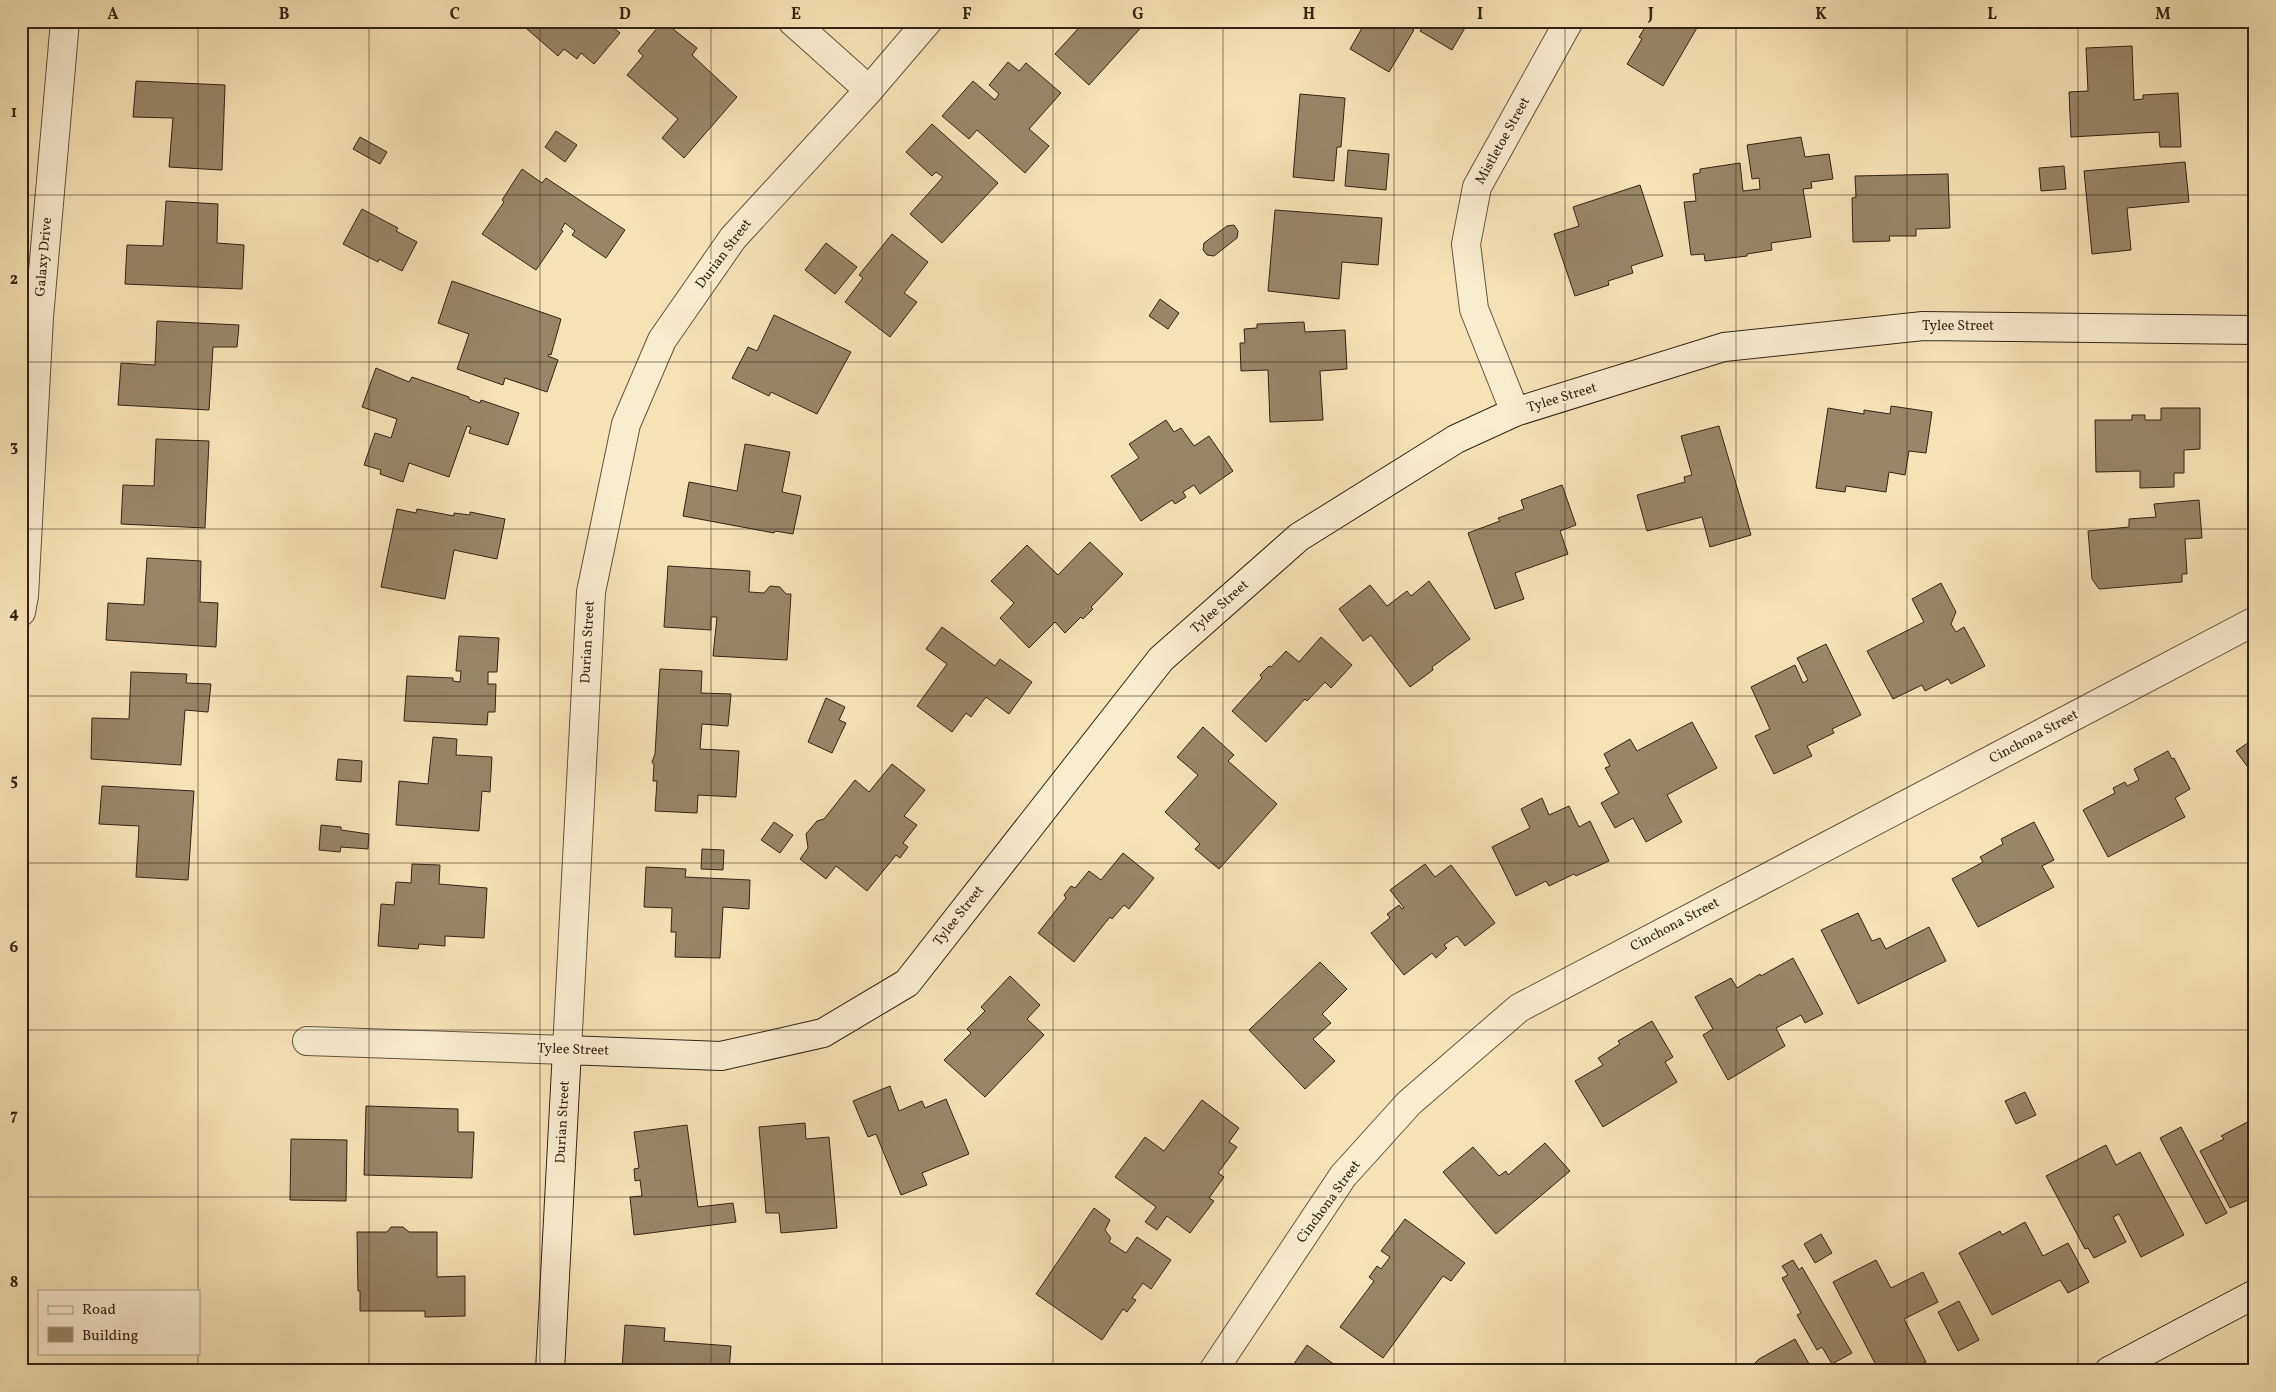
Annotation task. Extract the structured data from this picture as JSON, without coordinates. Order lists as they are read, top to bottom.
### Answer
{
  "streets": {
    "street": [
      "Mistletoe Street",
      "Durian Street",
      "Galaxy Drive",
      "Tylee Street",
      "Cinchona Street"
    ]
  },
  "crossings": [
    ["Mistletoe Street", "Tylee Street"],
    ["Durian Street", "Tylee Street"]
  ],
  "legend": ["Road", "Building"],
  "grid": {
    "columns": [
      "A",
      "B",
      "C",
      "D",
      "E",
      "F",
      "G",
      "H",
      "I",
      "J",
      "K",
      "L",
      "M"
    ],
    "rows": [
      "1",
      "2",
      "3",
      "4",
      "5",
      "6",
      "7",
      "8"
    ]
  }
}
